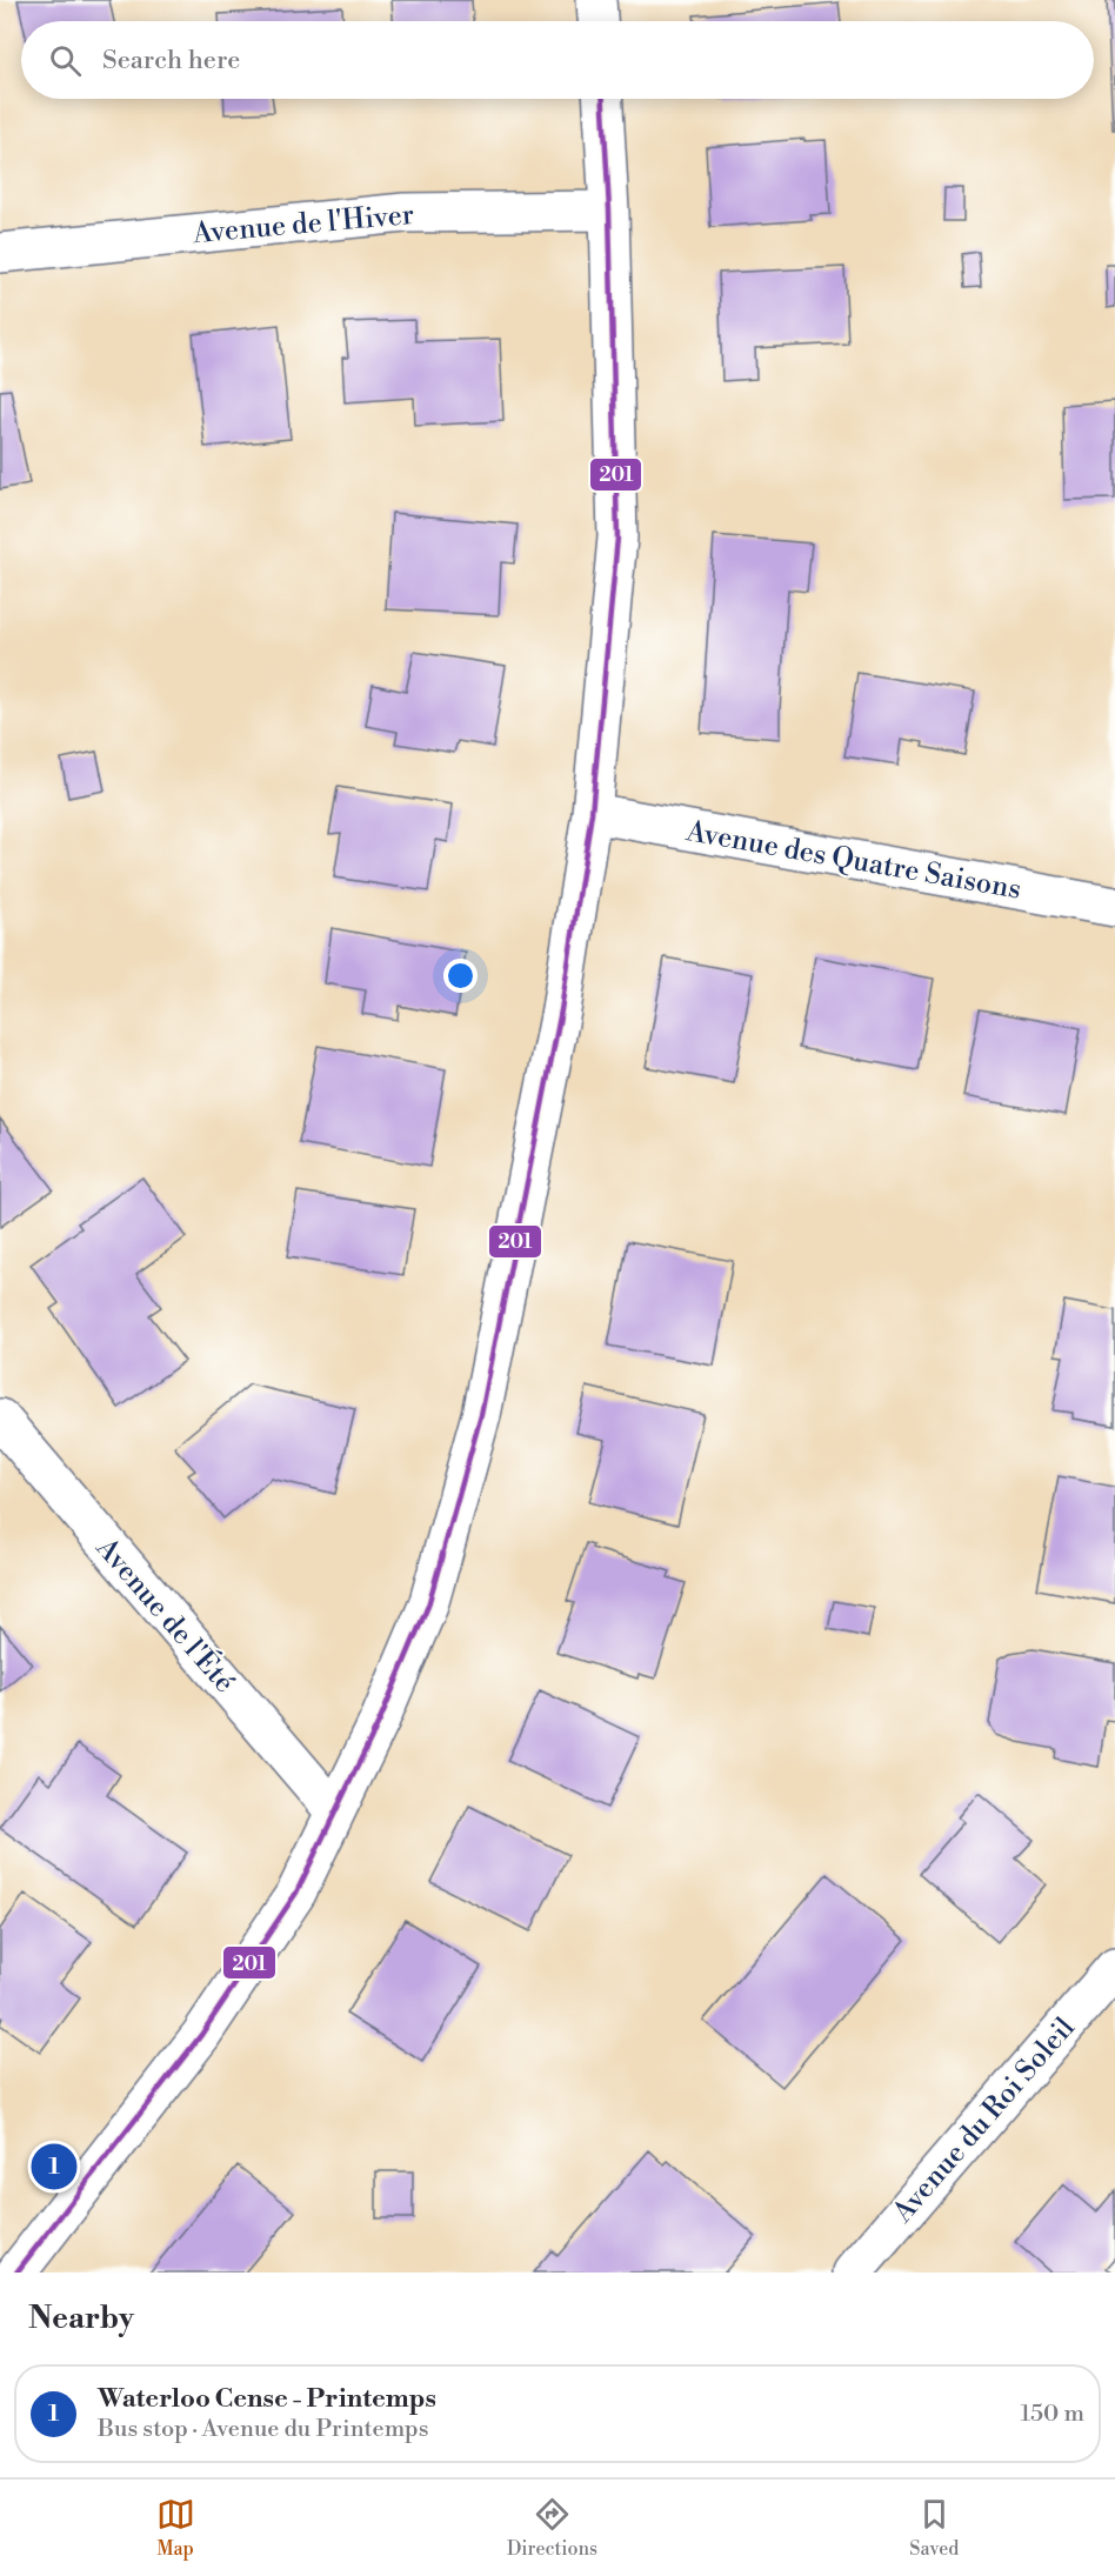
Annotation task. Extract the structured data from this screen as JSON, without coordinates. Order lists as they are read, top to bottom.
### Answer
{
  "streets": {
    "street": [
      "Avenue de l'Hiver",
      "Avenue des Quatre Saisons",
      "Avenue de l'Été",
      "Avenue du Roi Soleil"
    ]
  },
  "lines": ["transit line 201"],
  "page": {
    "search": "Search here",
    "pins": "1",
    "heading": "Nearby",
    "list": [
      {
        "mark": "1",
        "name": "Waterloo Cense - Printemps",
        "note": "Bus stop · Avenue du Printemps",
        "value": "150 m"
      }
    ],
    "nav": ["Map", "Directions", "Saved"]
  }
}
